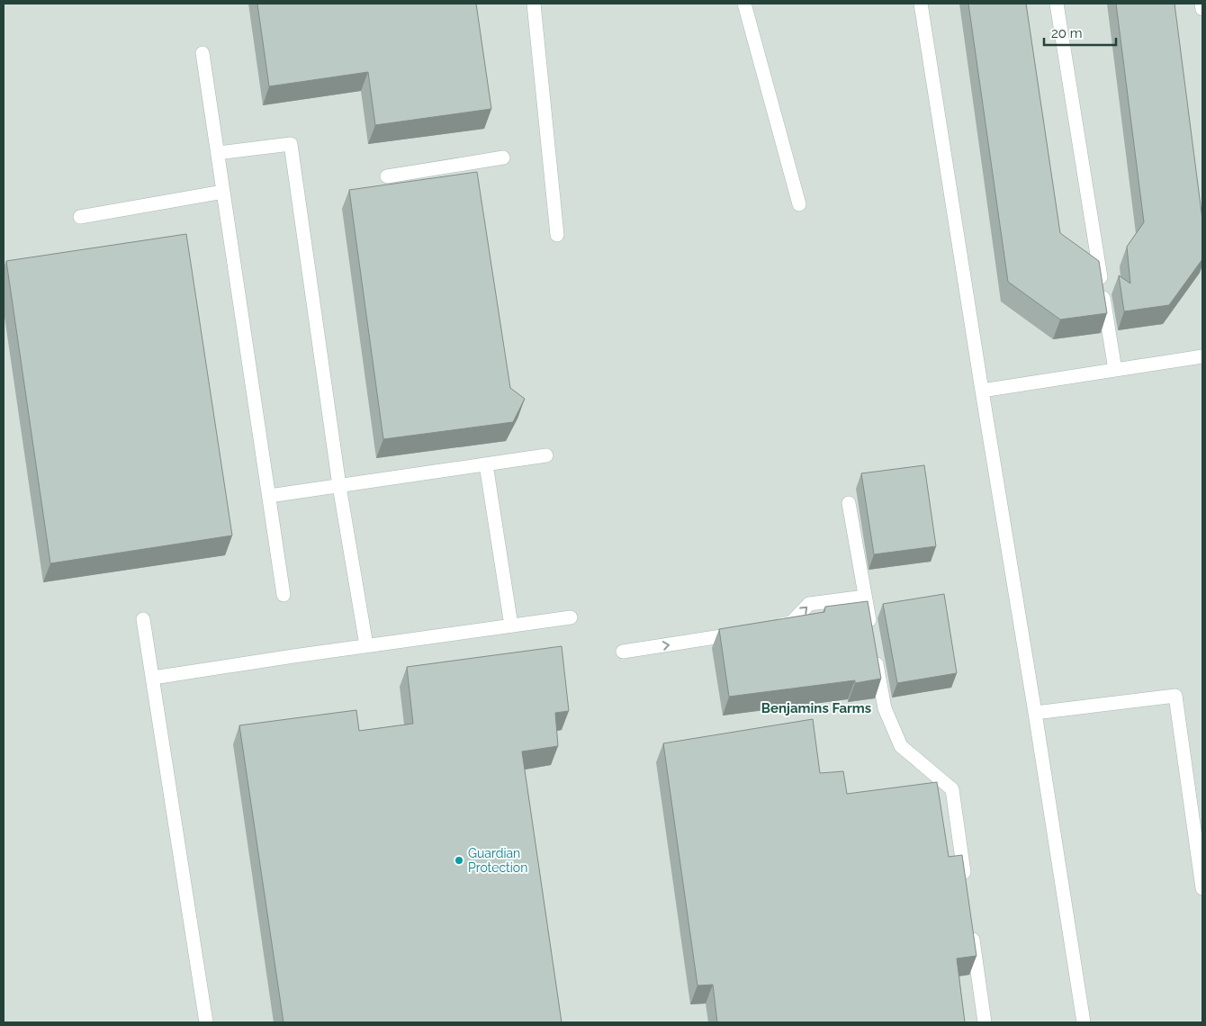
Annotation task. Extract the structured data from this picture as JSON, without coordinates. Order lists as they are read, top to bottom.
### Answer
{
  "districts": ["Benjamins Farms"],
  "places": ["Guardian Protection"],
  "scale_bar": "20 m"
}
